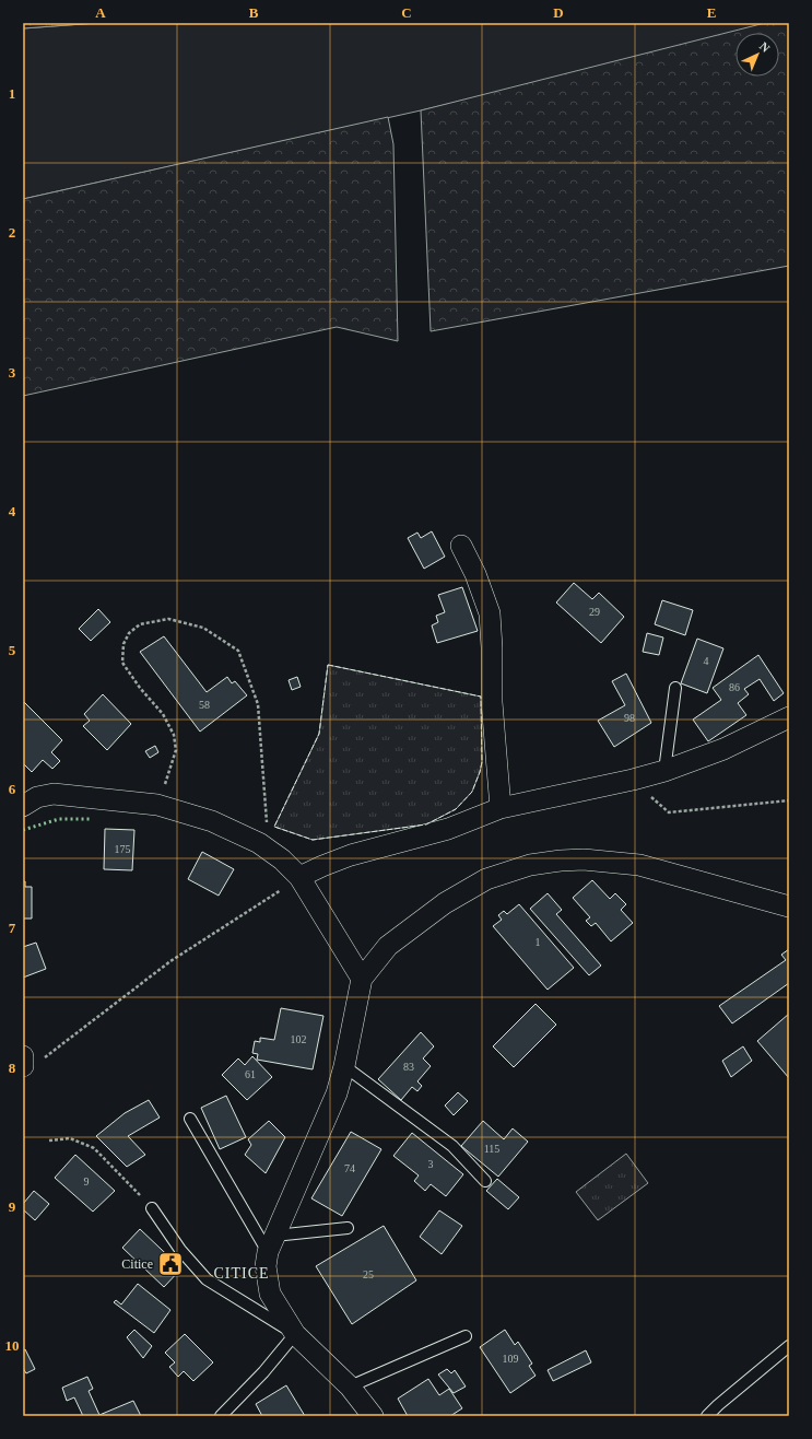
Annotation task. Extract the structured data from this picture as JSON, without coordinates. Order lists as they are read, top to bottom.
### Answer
{
  "districts": ["CITICE"],
  "places": {
    "public building": ["Citice"]
  },
  "house_numbers": [
    "29",
    "4",
    "86",
    "58",
    "98",
    "175",
    "1",
    "102",
    "83",
    "61",
    "115",
    "3",
    "74",
    "9",
    "25",
    "109"
  ],
  "north": "top right",
  "grid": {
    "columns": [
      "A",
      "B",
      "C",
      "D",
      "E"
    ],
    "rows": [
      "1",
      "2",
      "3",
      "4",
      "5",
      "6",
      "7",
      "8",
      "9",
      "10"
    ]
  }
}
